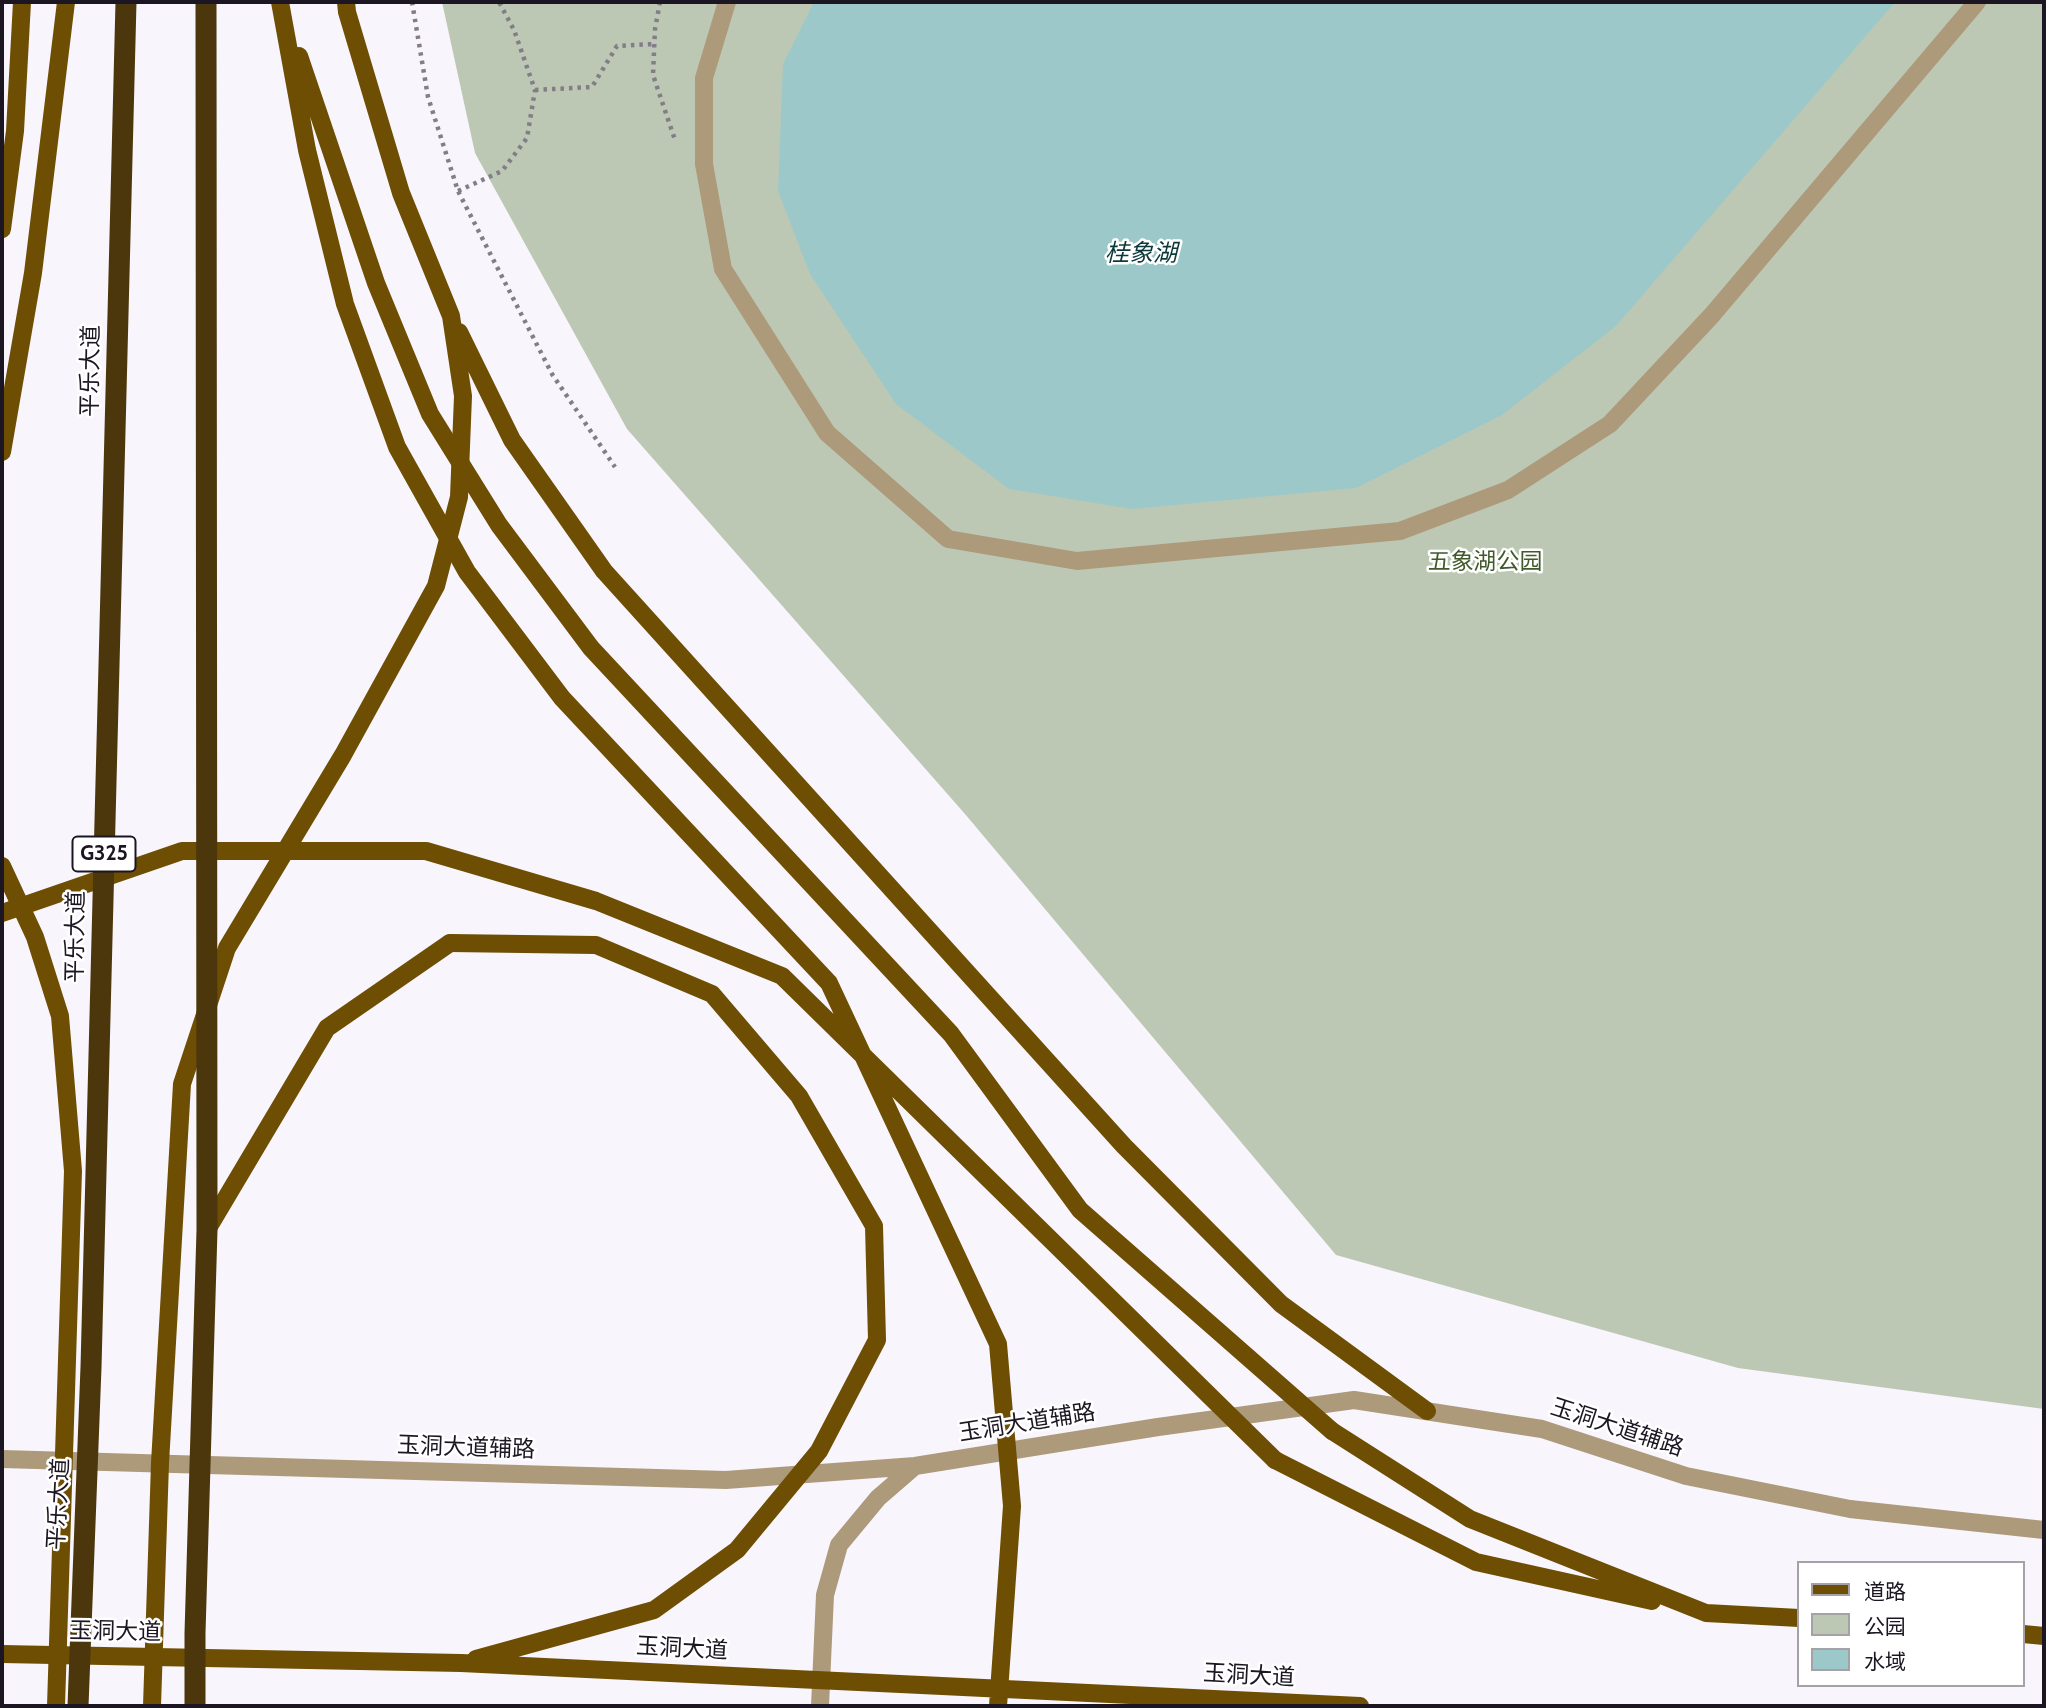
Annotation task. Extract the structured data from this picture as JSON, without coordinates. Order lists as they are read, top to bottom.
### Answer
{
  "streets": {
    "highway": ["平乐大道", "G325"],
    "main road": ["玉洞大道"],
    "street": ["玉洞大道辅路"]
  },
  "water": ["桂象湖"],
  "parks": ["五象湖公园"],
  "legend": ["道路", "公园", "水域"]
}
